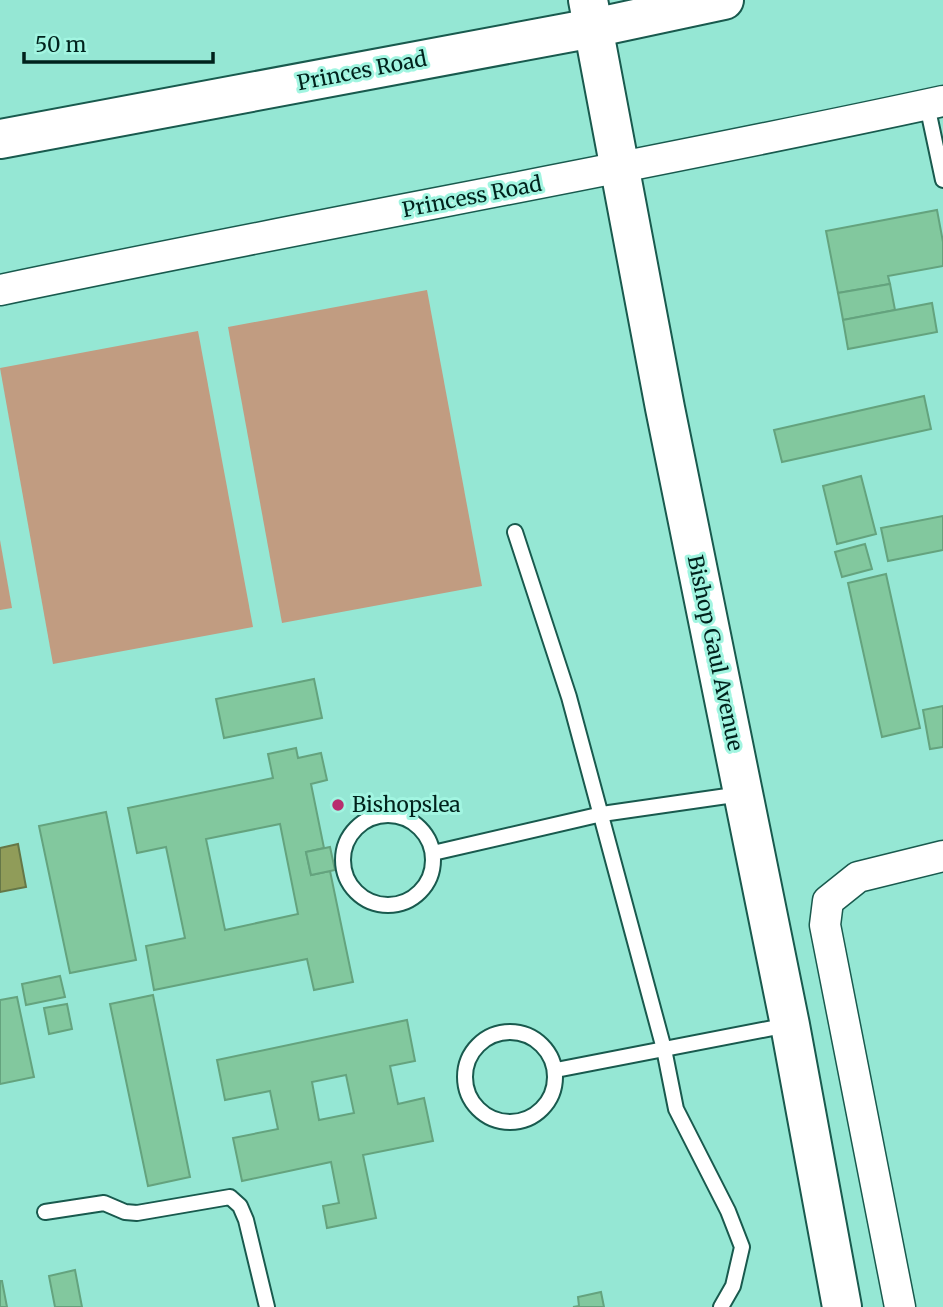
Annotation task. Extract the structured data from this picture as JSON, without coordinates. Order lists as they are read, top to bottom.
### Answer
{
  "streets": {
    "main road": ["Princes Road", "Bishop Gaul Avenue"],
    "street": ["Princess Road"]
  },
  "crossings": [
    ["Princes Road", "Bishop Gaul Avenue"],
    ["Princess Road", "Bishop Gaul Avenue"]
  ],
  "places": ["Bishopslea"],
  "scale_bar": "50 m"
}
